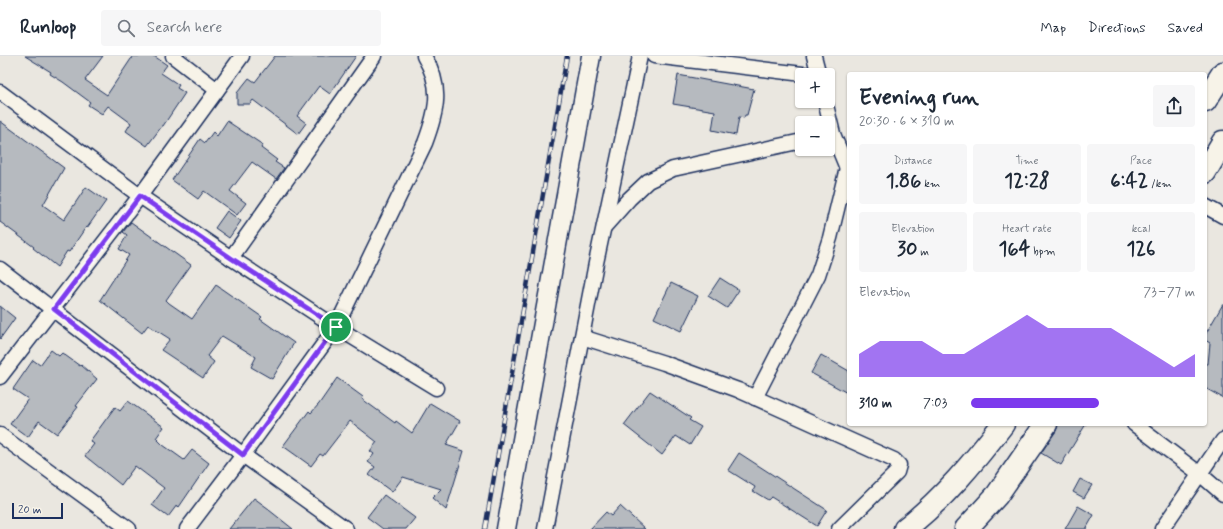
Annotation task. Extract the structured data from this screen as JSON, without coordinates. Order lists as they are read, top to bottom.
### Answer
{
  "scale_bar": "20 m",
  "page": {
    "header": "Runloop",
    "search": "Search here",
    "nav": ["Map", "Directions", "Saved"],
    "map_buttons": ["+", "−"],
    "heading": ["Evening run", "20:30 · 6 × 310 m"],
    "stats": [
      ["Distance", "1.86 km"],
      ["Time", "12:28"],
      ["Pace", "6:42 /km"],
      ["Elevation", "30 m"],
      ["Heart rate", "164 bpm"],
      ["kcal", "126"]
    ],
    "chart": ["Elevation", "73–77 m"],
    "list": [
      {
        "name": "310 m",
        "note": "7:03"
      }
    ],
    "scale": "20 m"
  }
}
